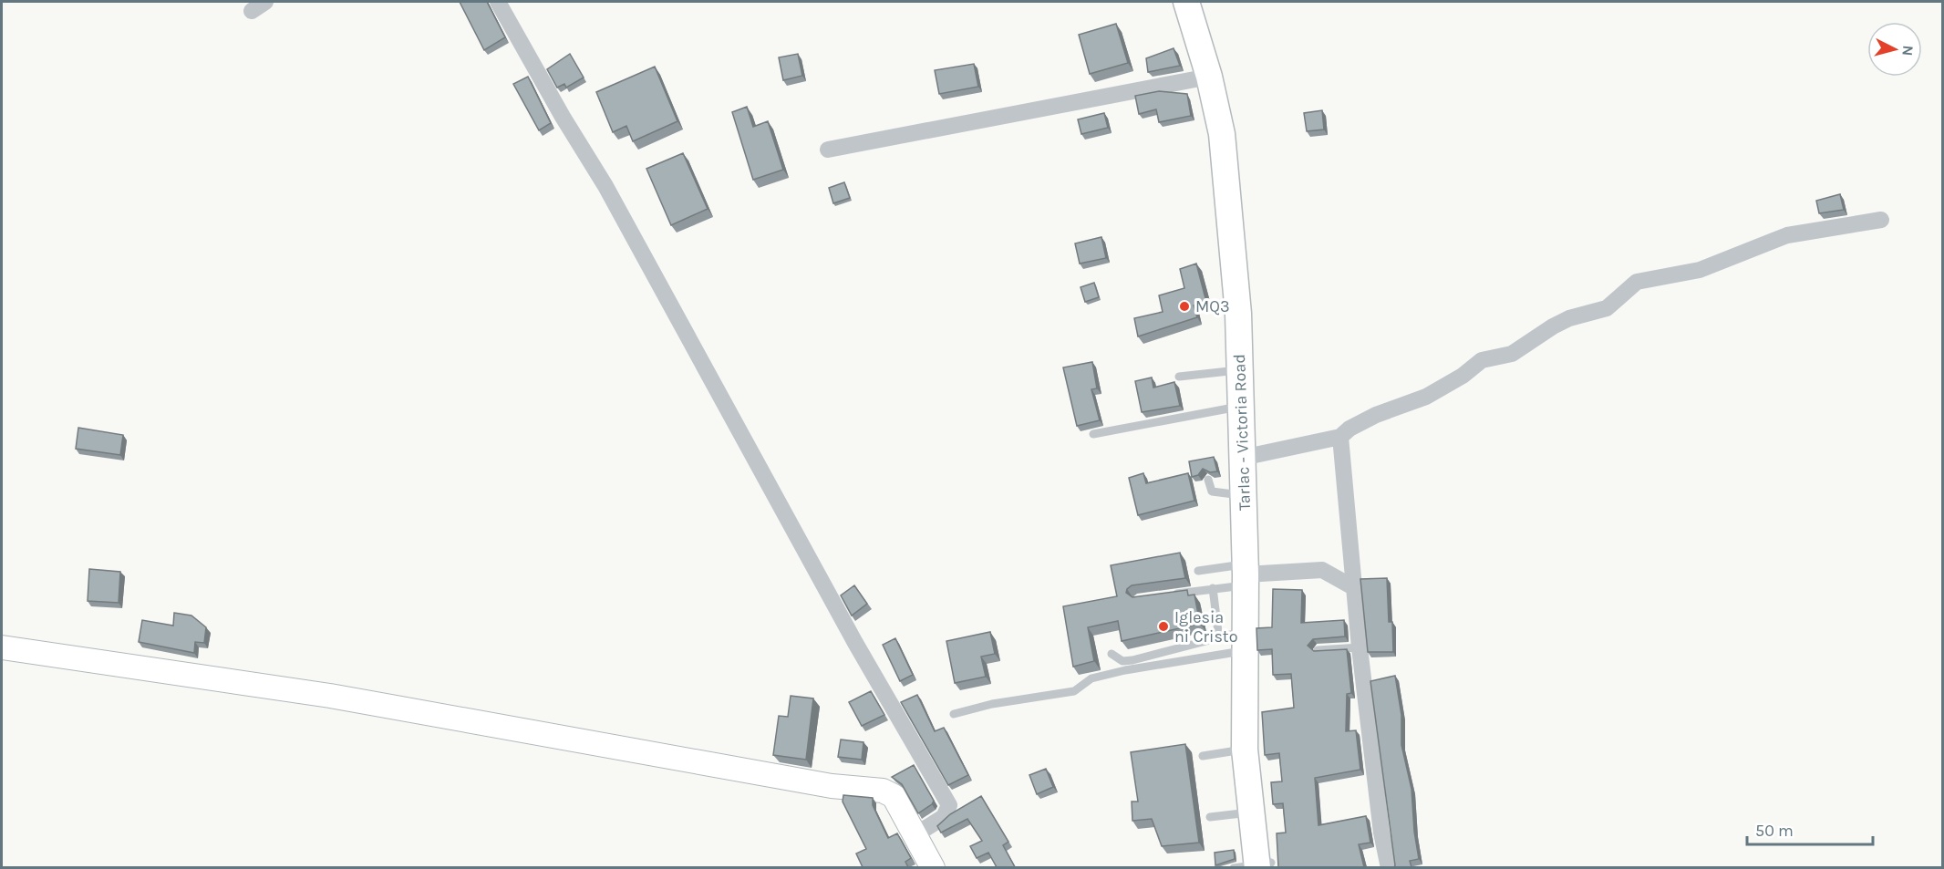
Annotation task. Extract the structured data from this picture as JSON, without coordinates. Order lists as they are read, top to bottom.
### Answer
{
  "streets": {
    "main road": ["Tarlac - Victoria Road"]
  },
  "places": ["MQ3", "Iglesia ni Cristo"],
  "scale_bar": "50 m",
  "north": "right"
}
